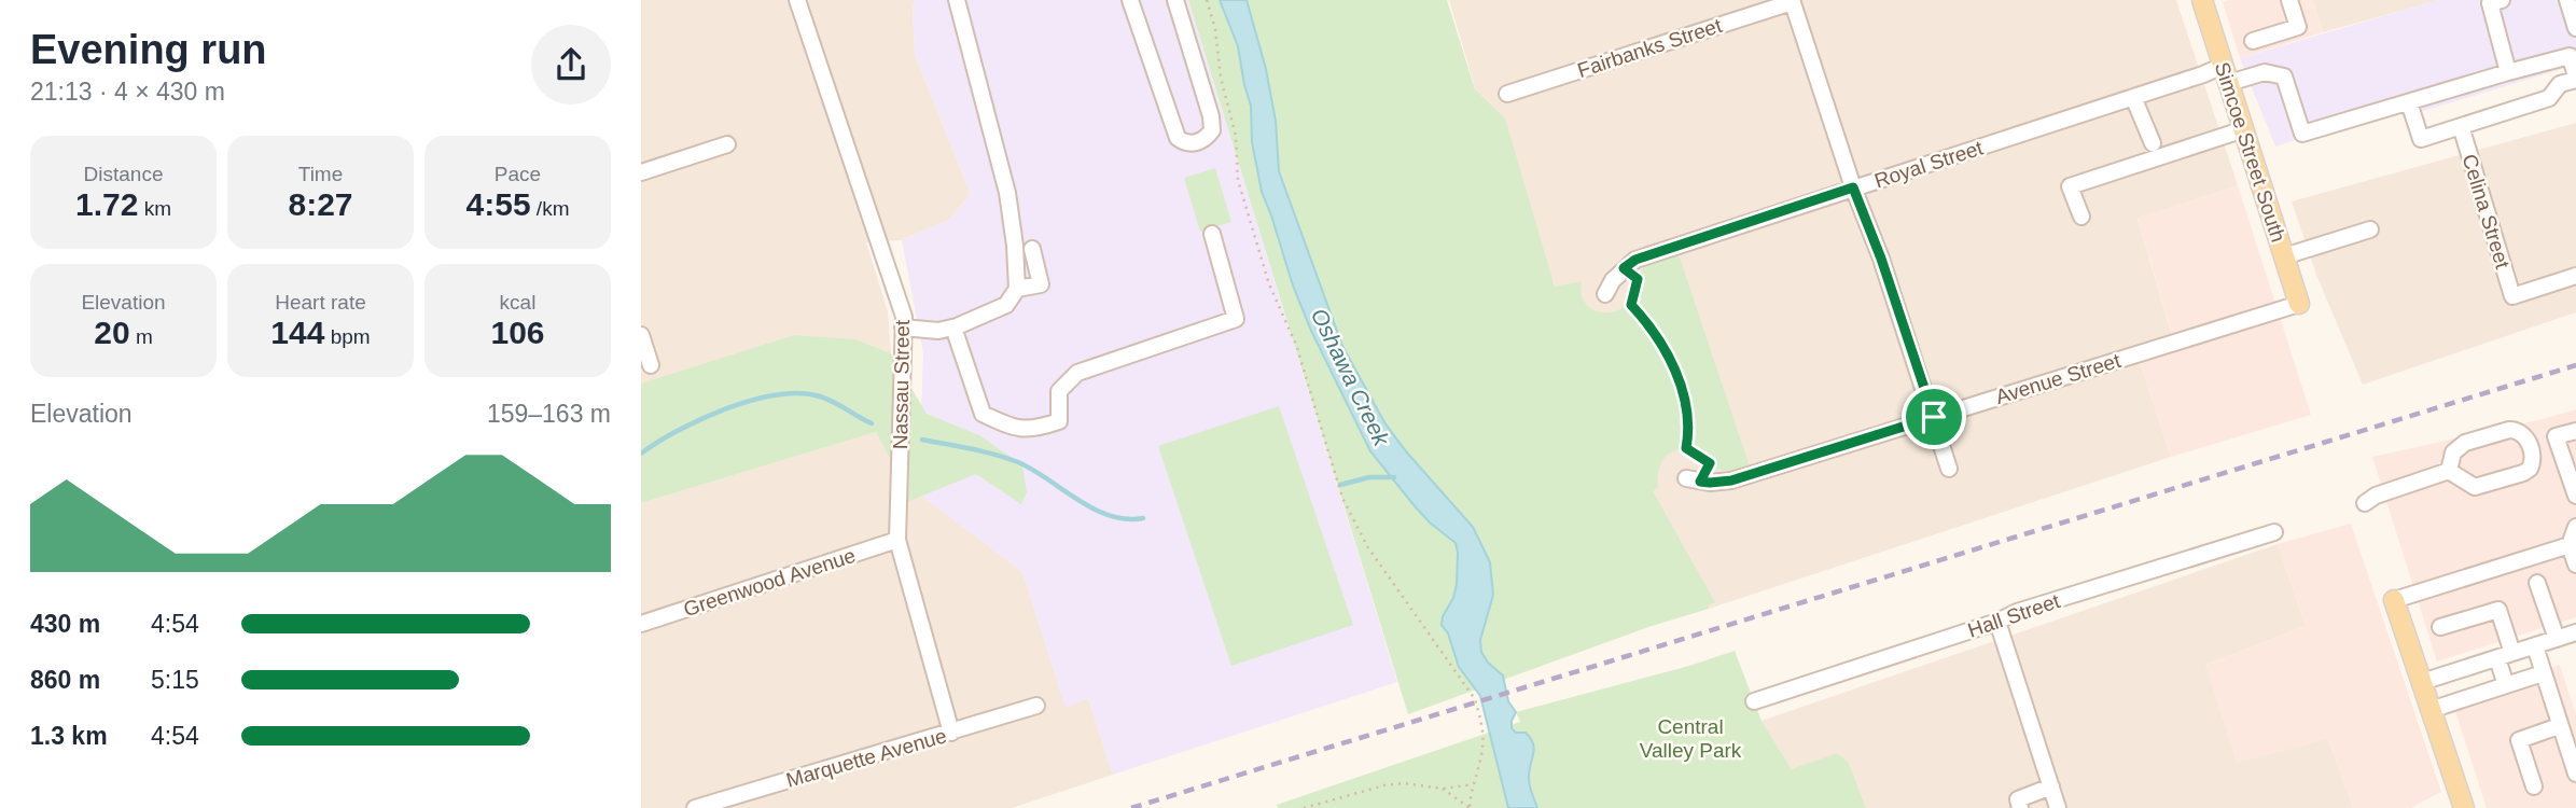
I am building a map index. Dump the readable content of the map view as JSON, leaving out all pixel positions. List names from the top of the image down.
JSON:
{
  "streets": {
    "main road": ["Simcoe Street South"],
    "street": [
      "Fairbanks Street",
      "Royal Street",
      "Celina Street",
      "Avenue Street",
      "Nassau Street",
      "Greenwood Avenue",
      "Hall Street",
      "Marquette Avenue"
    ]
  },
  "crossings": [
    ["Simcoe Street South", "Royal Street"],
    ["Simcoe Street South", "Avenue Street"],
    ["Nassau Street", "Greenwood Avenue"],
    ["Nassau Street", "Marquette Avenue"]
  ],
  "water": ["Oshawa Creek"],
  "parks": ["Central Valley Park"],
  "page": {
    "heading": ["Evening run", "21:13 · 4 × 430 m"],
    "stats": [
      ["Distance", "1.72 km"],
      ["Time", "8:27"],
      ["Pace", "4:55 /km"],
      ["Elevation", "20 m"],
      ["Heart rate", "144 bpm"],
      ["kcal", "106"]
    ],
    "chart": ["Elevation", "159–163 m"],
    "list": [
      {
        "name": "430 m",
        "note": "4:54"
      },
      {
        "name": "860 m",
        "note": "5:15"
      },
      {
        "name": "1.3 km",
        "note": "4:54"
      }
    ]
  }
}
